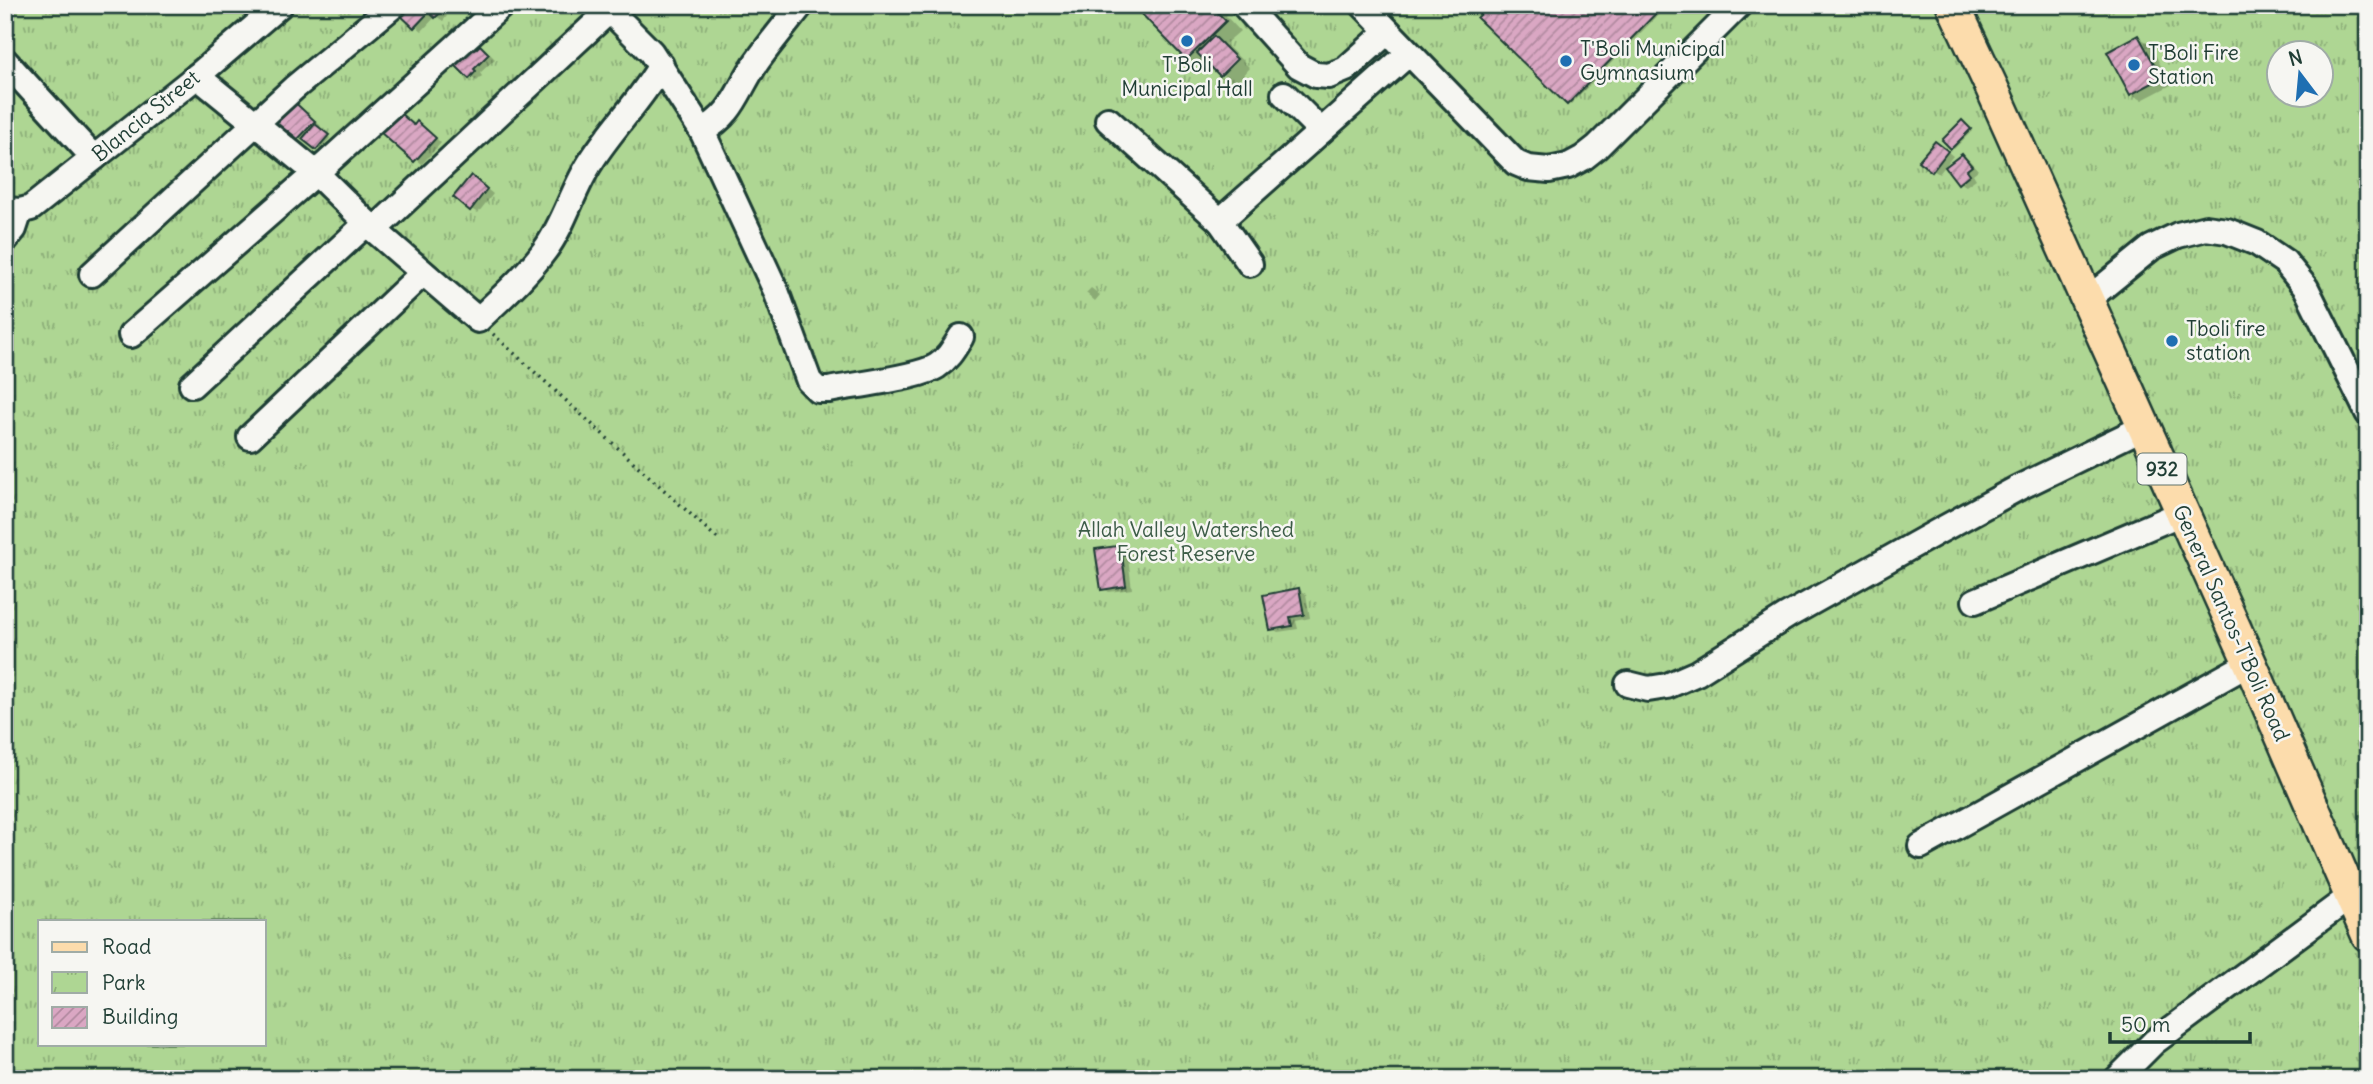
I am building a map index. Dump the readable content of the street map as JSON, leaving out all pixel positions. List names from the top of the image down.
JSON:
{
  "streets": {
    "main road": ["932", "General Santos-T'Boli Road"],
    "street": ["Blancia Street"]
  },
  "parks": ["Allah Valley Watershed Forest Reserve"],
  "places": [
    "T'Boli Municipal Hall",
    "T'Boli Municipal Gymnasium",
    "T'Boli Fire Station",
    "Tboli fire station"
  ],
  "legend": ["Road", "Park", "Building"],
  "scale_bar": "50 m",
  "north": "top"
}
